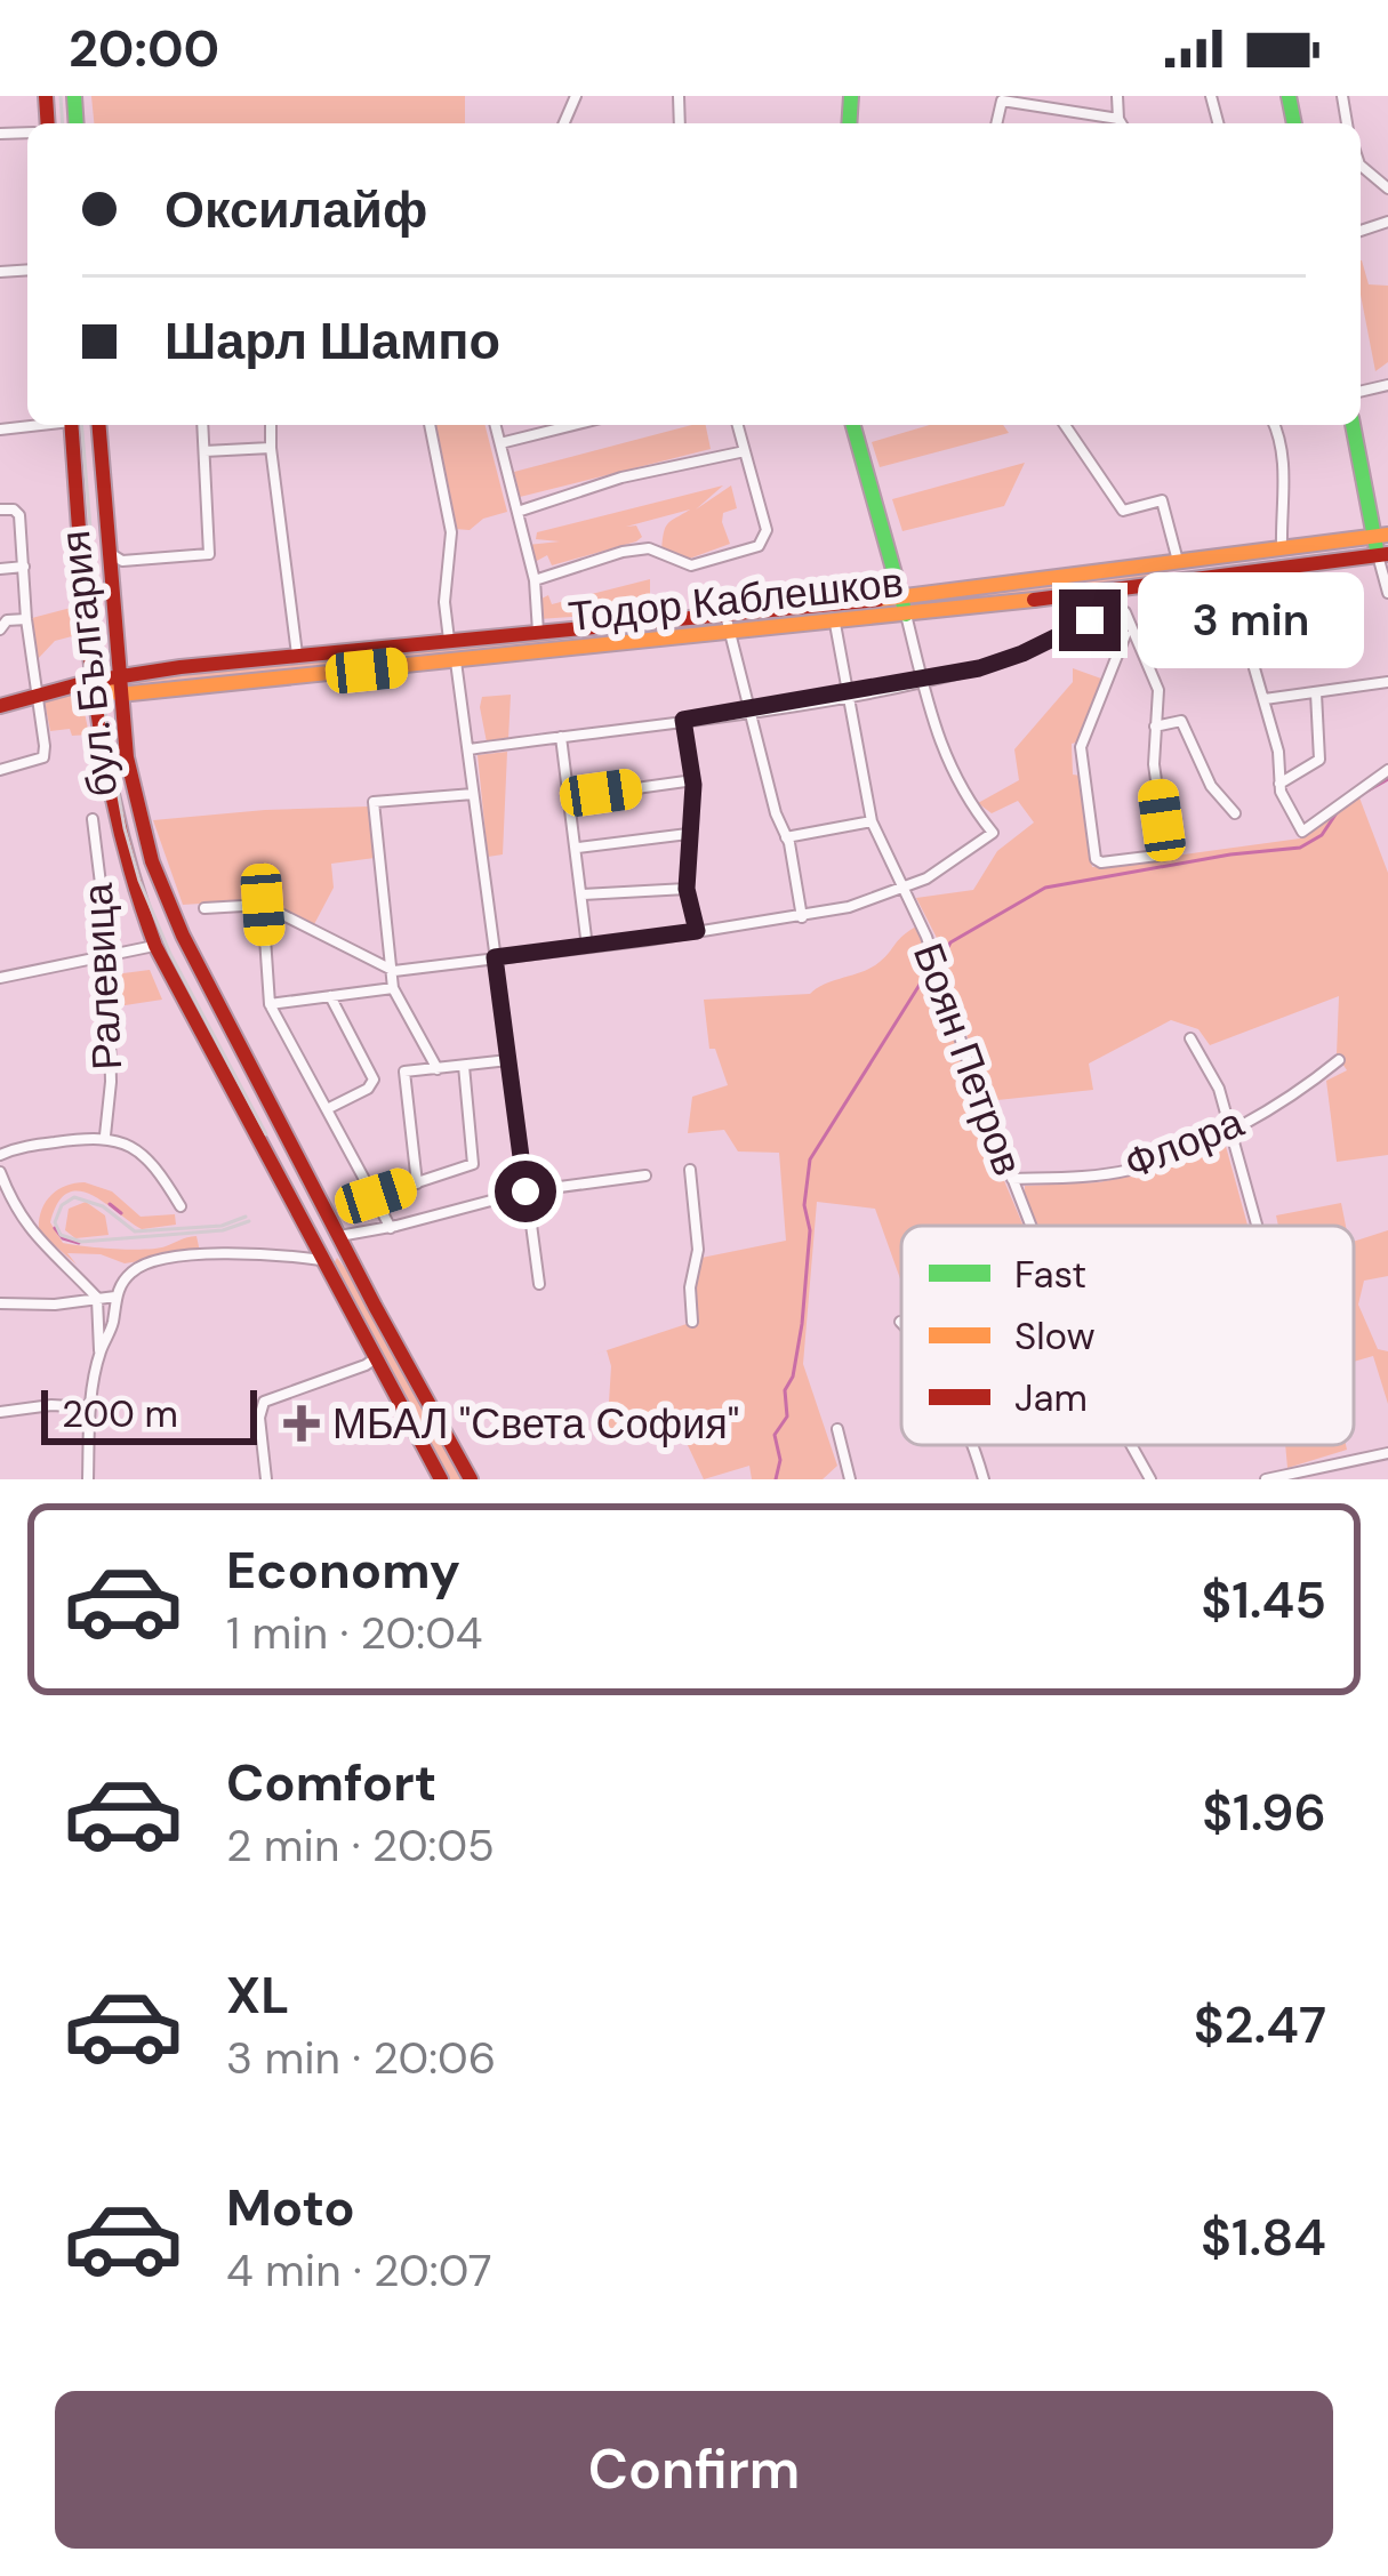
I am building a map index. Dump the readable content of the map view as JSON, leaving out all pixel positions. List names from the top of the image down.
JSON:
{
  "streets": {
    "main road": ["Тодор Каблешков", "бул. България"],
    "street": ["Ралевица", "Боян Петров", "Флора"]
  },
  "crossings": [
    ["Тодор Каблешков", "бул. България"],
    ["Тодор Каблешков", "Боян Петров"],
    ["Боян Петров", "Флора"]
  ],
  "places": {
    "health": ["МБАЛ \"Света София\""]
  },
  "legend": ["Fast", "Slow", "Jam"],
  "scale_bar": "200 m",
  "page": {
    "status": "20:00",
    "banner": ["Оксилайф", "Шарл Шампо"],
    "bubble": "3 min",
    "scale": "200 m",
    "list": [
      {
        "name": "Economy",
        "note": "1 min · 20:04",
        "value": "$1.45"
      },
      {
        "name": "Comfort",
        "note": "2 min · 20:05",
        "value": "$1.96"
      },
      {
        "name": "XL",
        "note": "3 min · 20:06",
        "value": "$2.47"
      },
      {
        "name": "Moto",
        "note": "4 min · 20:07",
        "value": "$1.84"
      }
    ],
    "buttons": "Confirm"
  }
}
